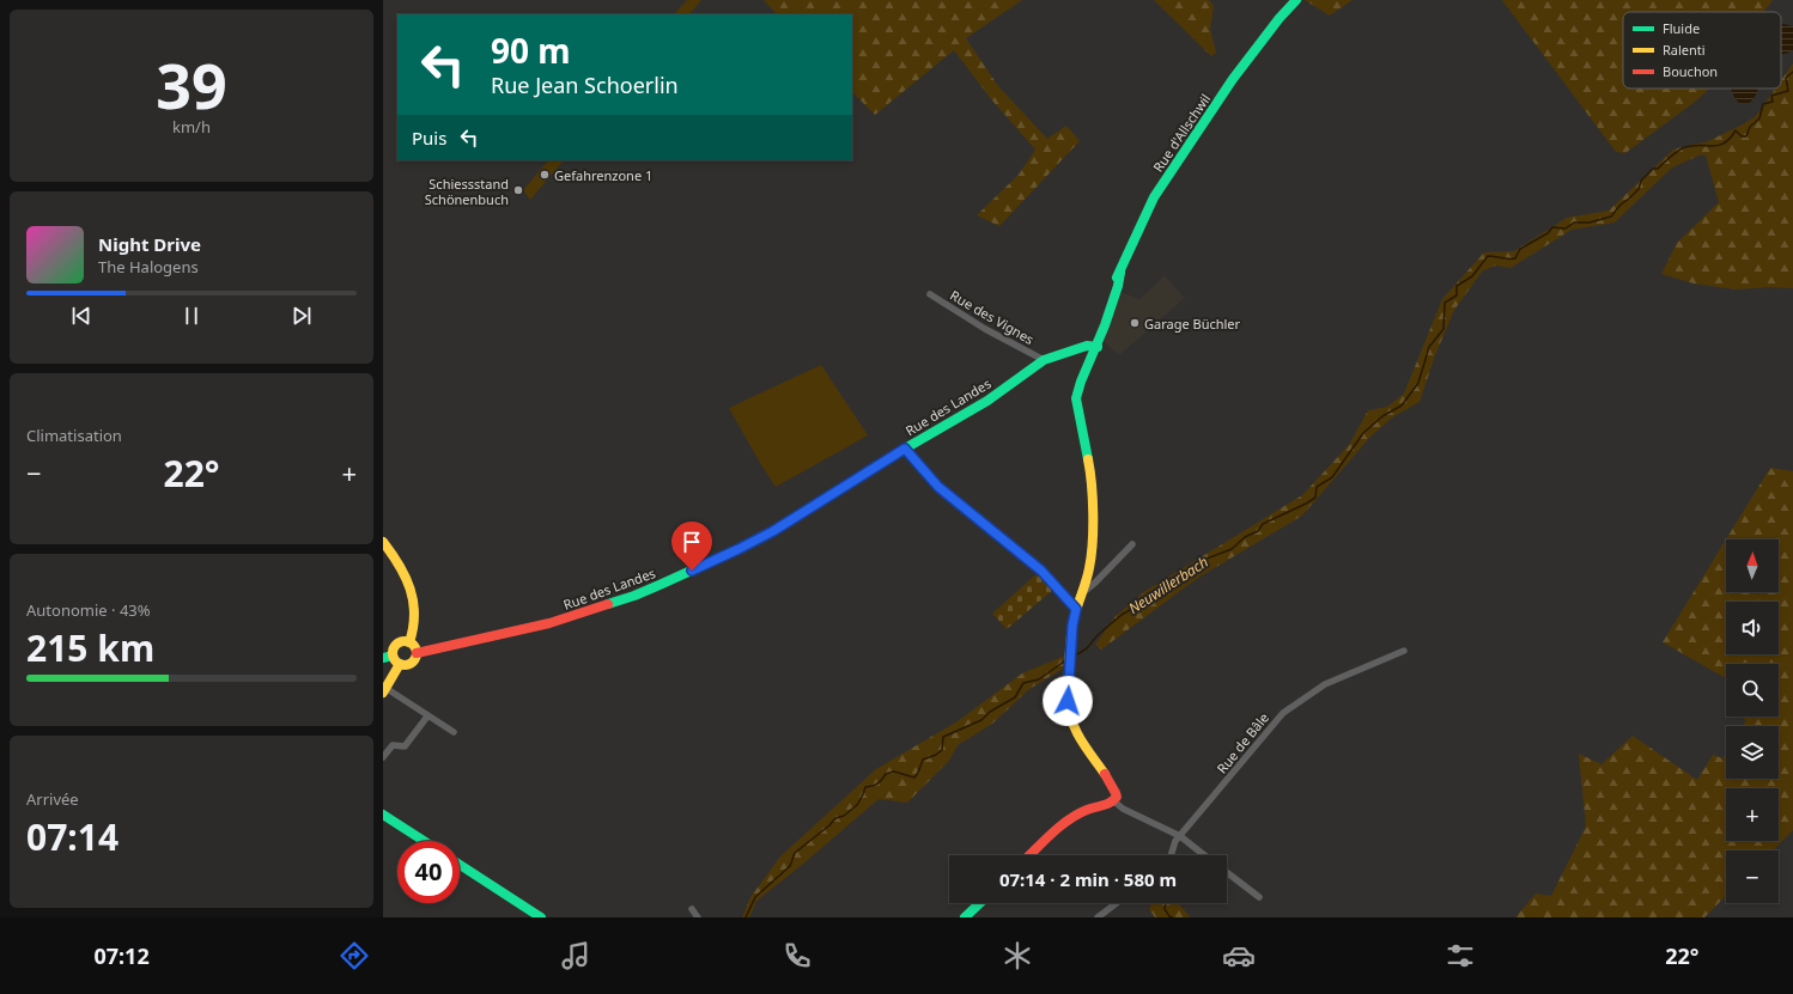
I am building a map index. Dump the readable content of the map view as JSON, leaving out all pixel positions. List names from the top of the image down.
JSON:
{
  "streets": {
    "street": [
      "Rue d'Allschwil",
      "Rue des Vignes",
      "Rue des Landes",
      "Rue de Bâle"
    ]
  },
  "crossings": [
    ["Rue d'Allschwil", "Rue des Landes"],
    ["Rue des Vignes", "Rue des Landes"]
  ],
  "water": ["Neuwillerbach"],
  "places": ["Gefahrenzone 1", "Schiessstand Schönenbuch", "Garage Büchler"],
  "legend": ["Fluide", "Ralenti", "Bouchon"],
  "north": "top",
  "page": {
    "tile": [
      ["39", "km/h"],
      "Climatisation",
      ["Autonomie · 43%", "215 km"],
      ["Arrivée", "07:14"]
    ],
    "turn": ["90 m", "Rue Jean Schoerlin"],
    "then": "Puis",
    "song": ["Night Drive", "The Halogens"],
    "heat": ["−", "22°", "+"],
    "map_buttons": ["+", "−"],
    "limit": "40",
    "trip": "07:14 · 2 min · 580 m",
    "tabs": ["07:12", "22°"]
  }
}
